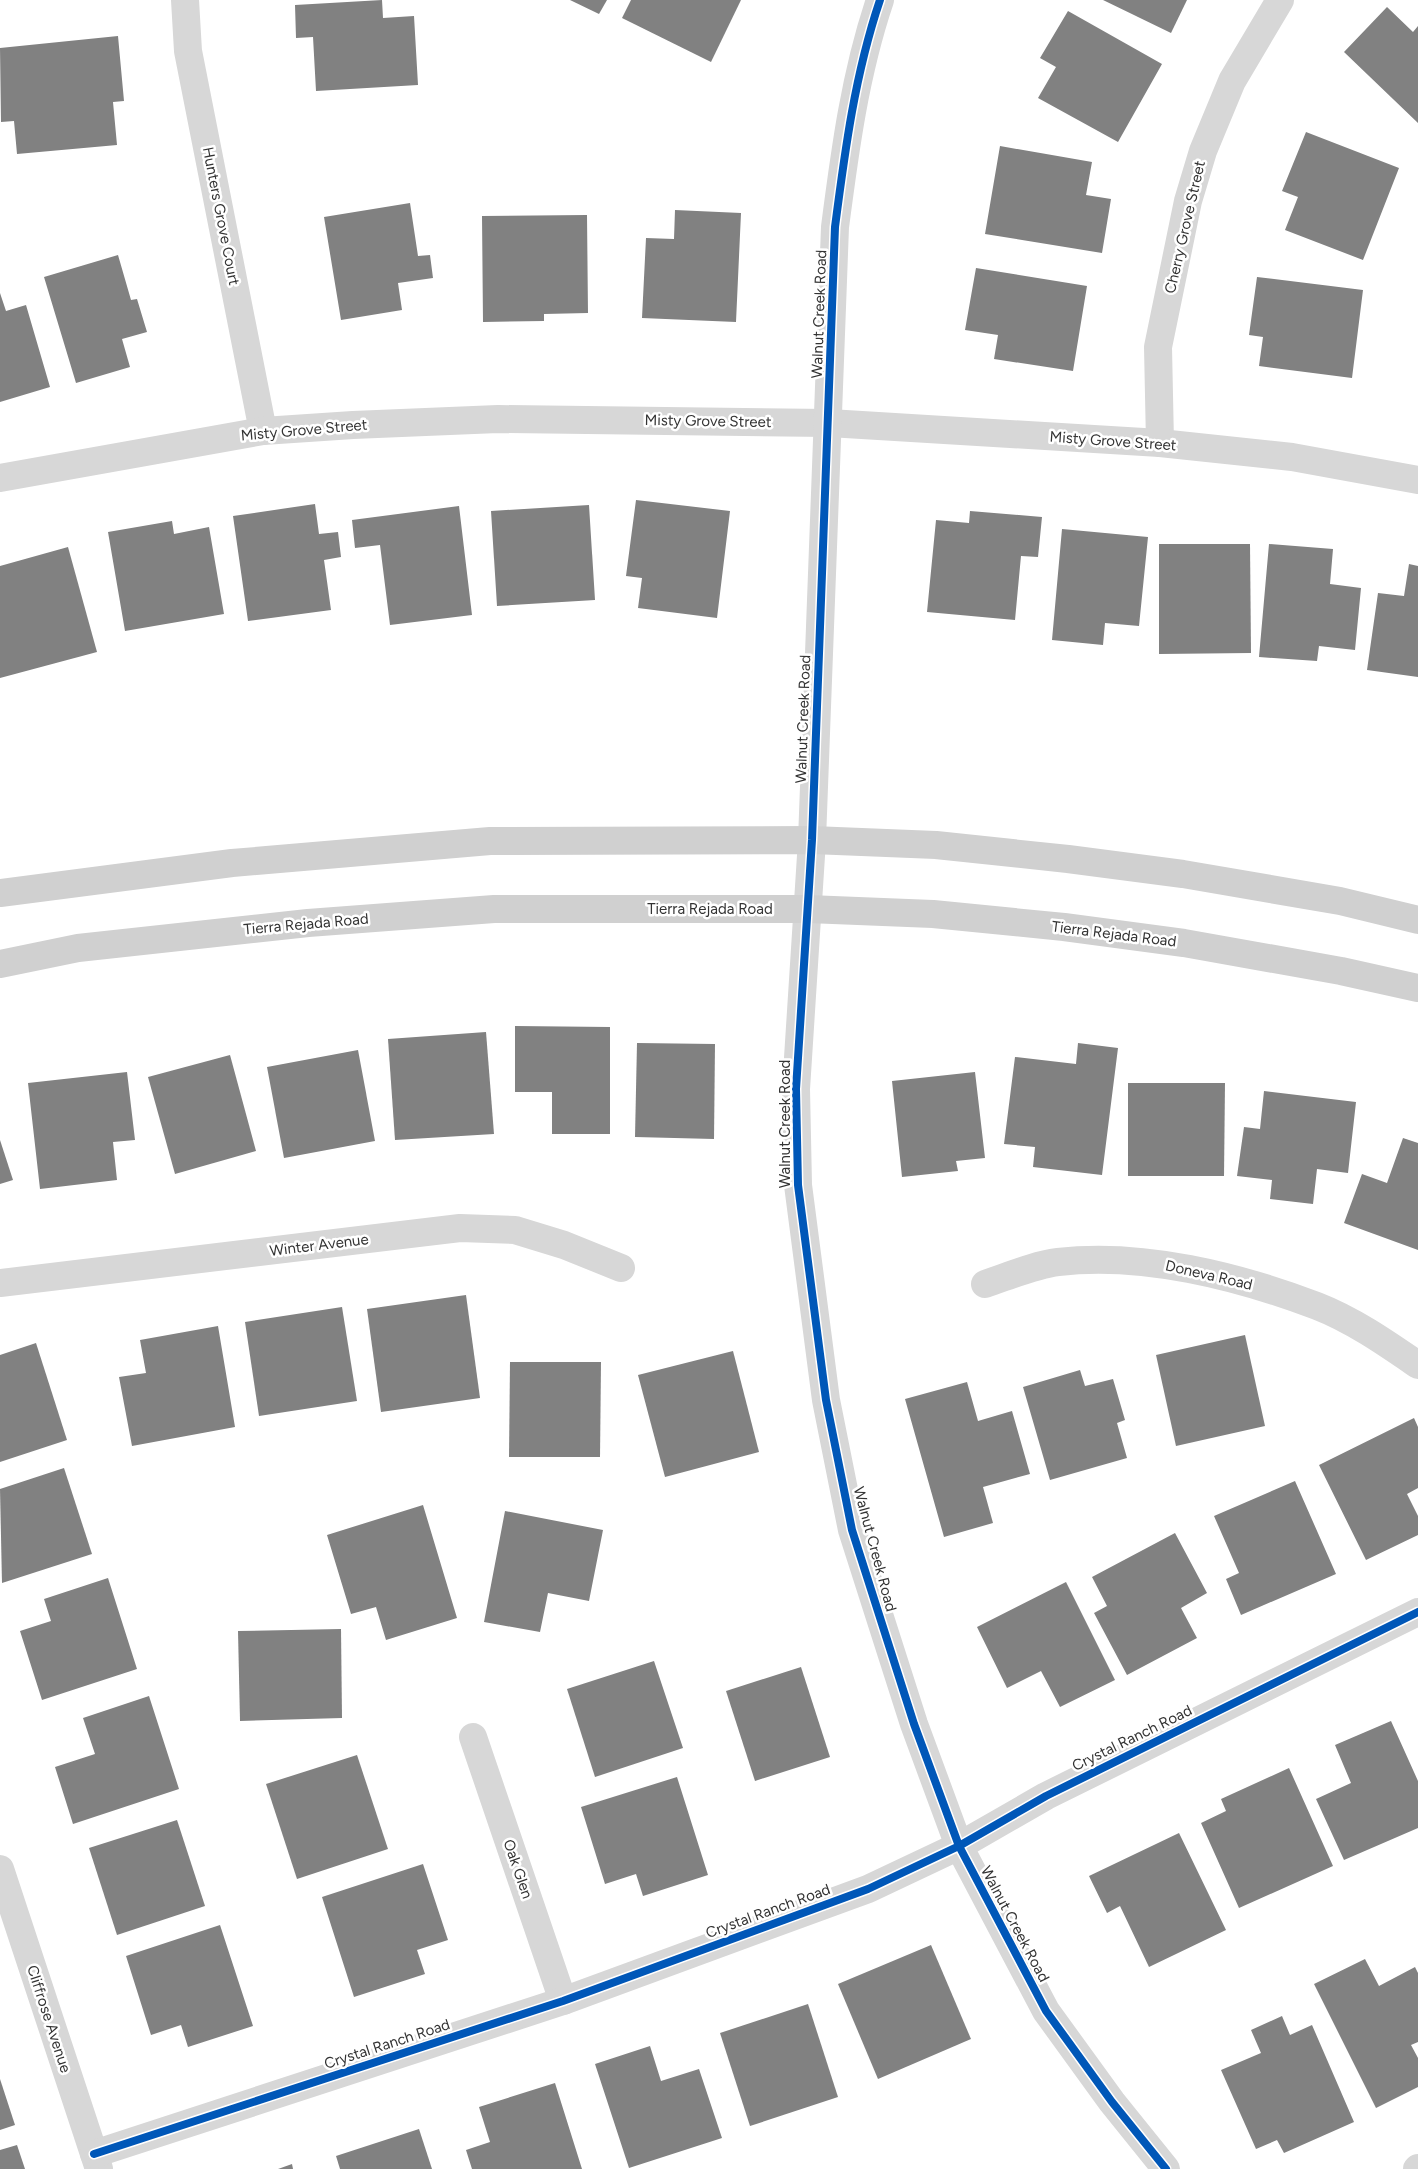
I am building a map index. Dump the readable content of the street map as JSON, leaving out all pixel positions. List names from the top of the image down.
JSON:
{
  "streets": {
    "main road": ["Tierra Rejada Road"],
    "street": [
      "Hunters Grove Court",
      "Cherry Grove Street",
      "Walnut Creek Road",
      "Misty Grove Street",
      "Winter Avenue",
      "Doneva Road",
      "Crystal Ranch Road",
      "Oak Glen",
      "Cliffrose Avenue"
    ]
  },
  "crossings": [
    ["Hunters Grove Court", "Misty Grove Street"],
    ["Cherry Grove Street", "Misty Grove Street"],
    ["Walnut Creek Road", "Misty Grove Street"],
    ["Walnut Creek Road", "Tierra Rejada Road"],
    ["Walnut Creek Road", "Crystal Ranch Road"],
    ["Crystal Ranch Road", "Oak Glen"],
    ["Crystal Ranch Road", "Cliffrose Avenue"]
  ]
}
